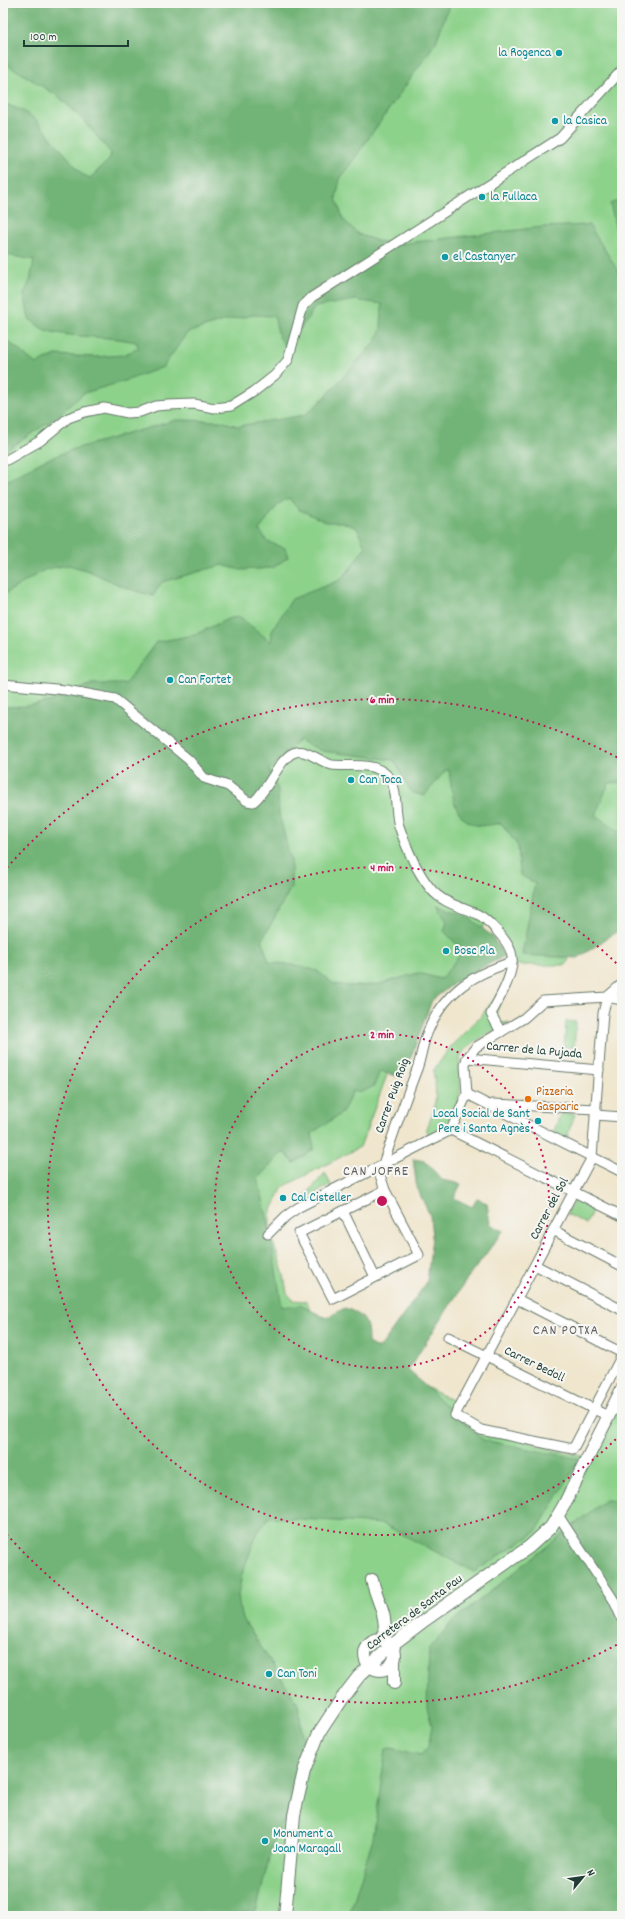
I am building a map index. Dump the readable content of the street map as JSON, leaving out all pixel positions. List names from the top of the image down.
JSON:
{
  "streets": {
    "main road": ["Carretera de Santa Pau"],
    "street": [
      "Carrer de la Pujada",
      "Carrer Puig Roig",
      "Carrer del Sol",
      "Carrer Bedoll"
    ]
  },
  "crossings": [
    ["Carrer de la Pujada", "Carrer del Sol"],
    ["Carrer del Sol", "Carrer Bedoll"],
    ["Carrer Bedoll", "Carretera de Santa Pau"]
  ],
  "districts": ["CAN JOFRE", "CAN POTXA"],
  "places": [
    "la Rogenca",
    "la Casica",
    "la Fullaca",
    "el Castanyer",
    "Can Fortet",
    "Can Toca",
    "Bosc Pla",
    "Pizzeria Gasparic",
    "Local Social de Sant Pere i Santa Agnès",
    "Cal Cisteller",
    "Can Toni",
    "Monument a Joan Maragall"
  ],
  "scale_bar": "100 m",
  "north": "top right",
  "rings": ["6 min", "4 min", "2 min"]
}
